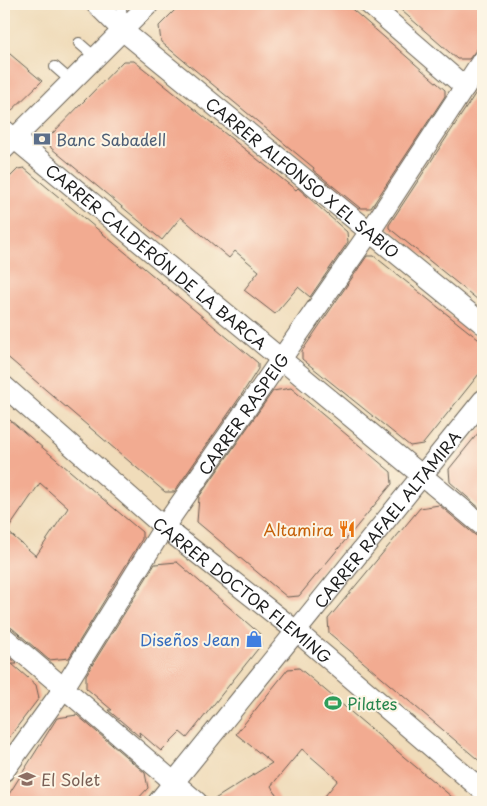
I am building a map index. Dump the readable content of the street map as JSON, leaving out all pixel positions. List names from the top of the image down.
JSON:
{
  "streets": {
    "street": [
      "CARRER ALFONSO X EL SABIO",
      "CARRER CALDERÓN DE LA BARCA",
      "CARRER RASPEIG",
      "CARRER RAFAEL ALTAMIRA",
      "CARRER DOCTOR FLEMING"
    ]
  },
  "crossings": [
    ["CARRER ALFONSO X EL SABIO", "CARRER RASPEIG"],
    ["CARRER CALDERÓN DE LA BARCA", "CARRER RASPEIG"],
    ["CARRER CALDERÓN DE LA BARCA", "CARRER RAFAEL ALTAMIRA"],
    ["CARRER RASPEIG", "CARRER DOCTOR FLEMING"],
    ["CARRER RAFAEL ALTAMIRA", "CARRER DOCTOR FLEMING"]
  ],
  "places": {
    "bank": ["Banc Sabadell"],
    "restaurant": ["Altamira"],
    "shop": ["Diseños Jean"],
    "sports": ["Pilates"],
    "school or university": ["El Solet"]
  }
}
